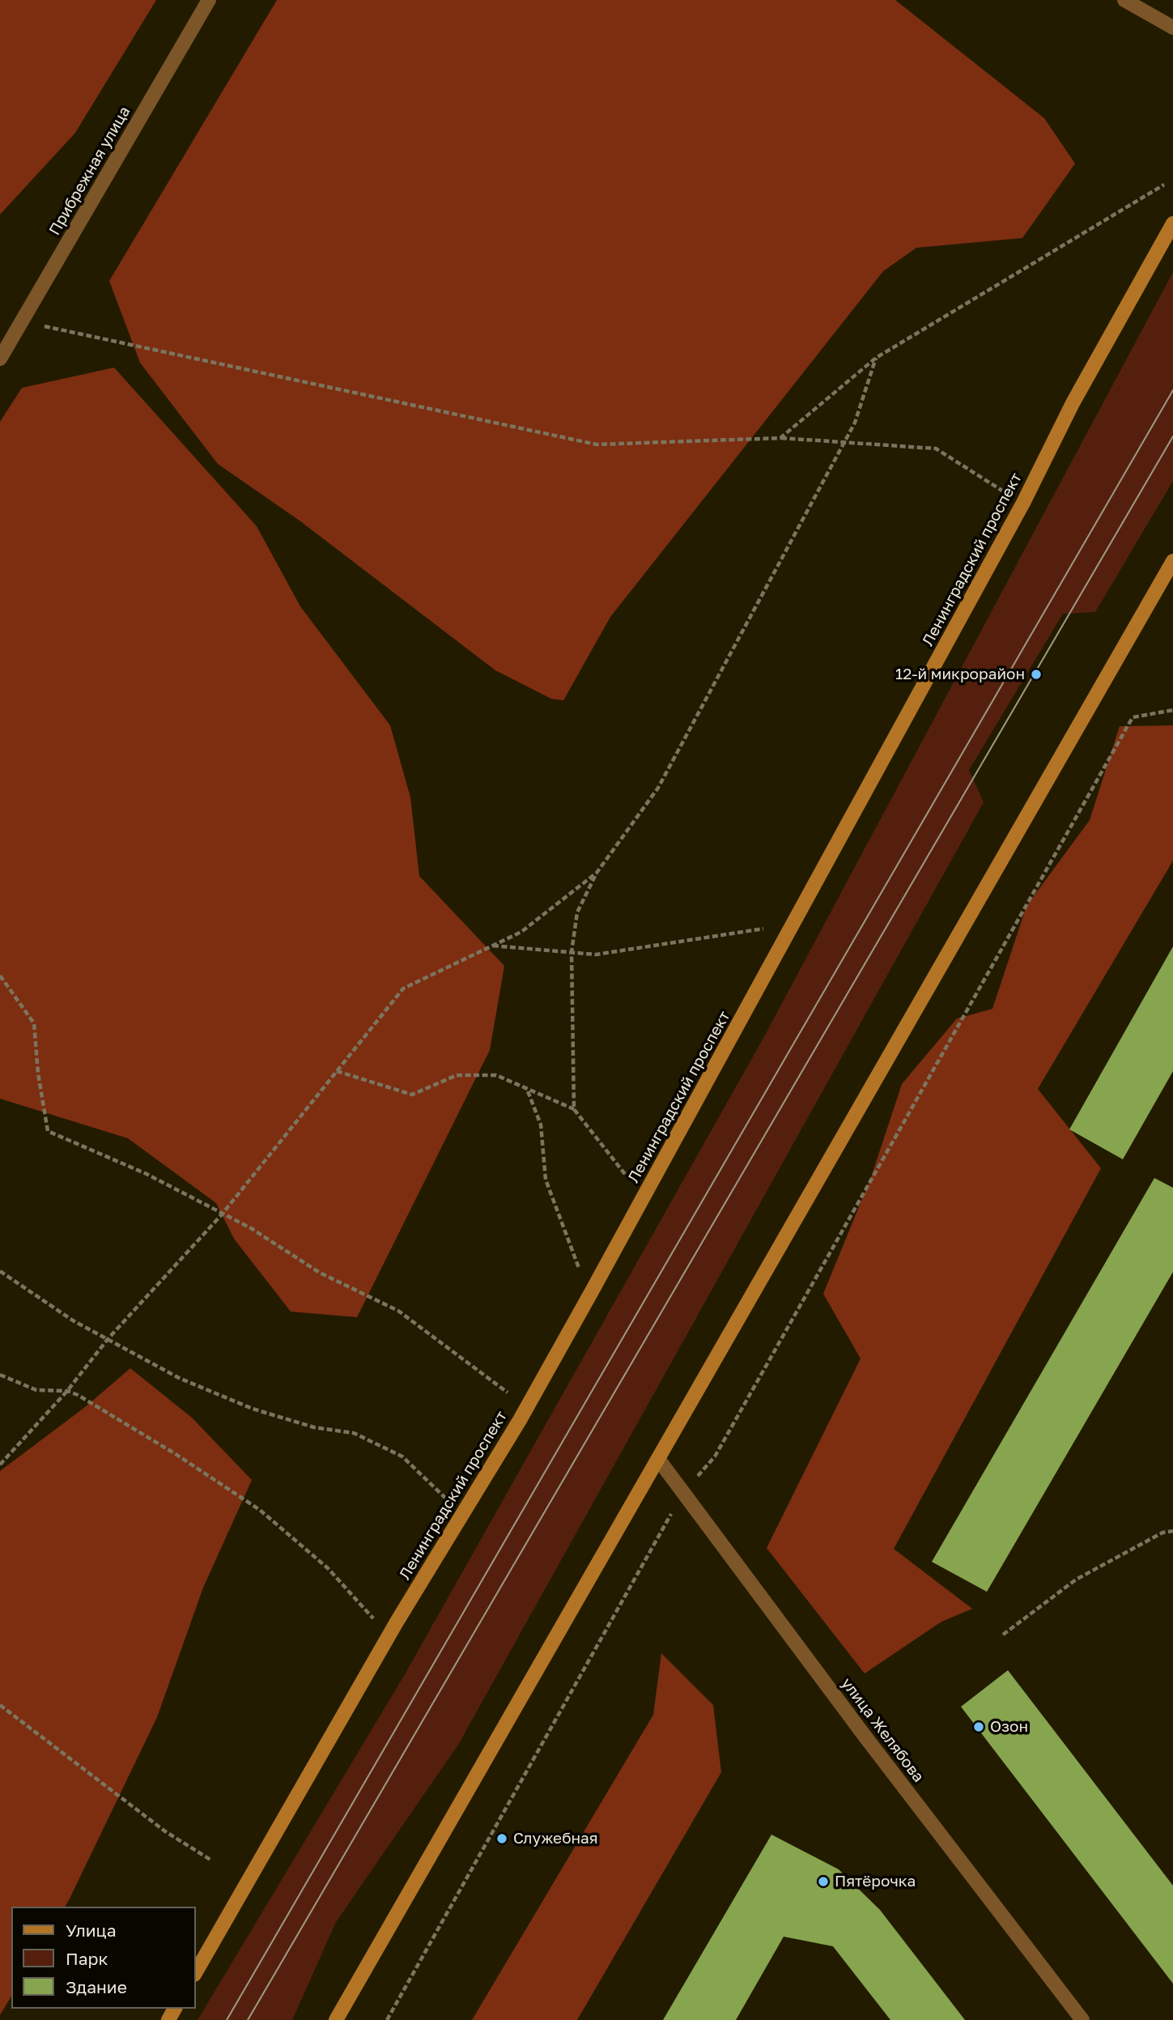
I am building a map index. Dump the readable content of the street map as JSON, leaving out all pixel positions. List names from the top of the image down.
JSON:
{
  "streets": {
    "main road": ["Ленинградский проспект"],
    "street": ["Прибрежная улица", "улица Желябова"]
  },
  "places": [
    "12-й микрорайон",
    "Озон",
    "Служебная",
    "Пятёрочка"
  ],
  "legend": ["Улица", "Парк", "Здание"]
}
